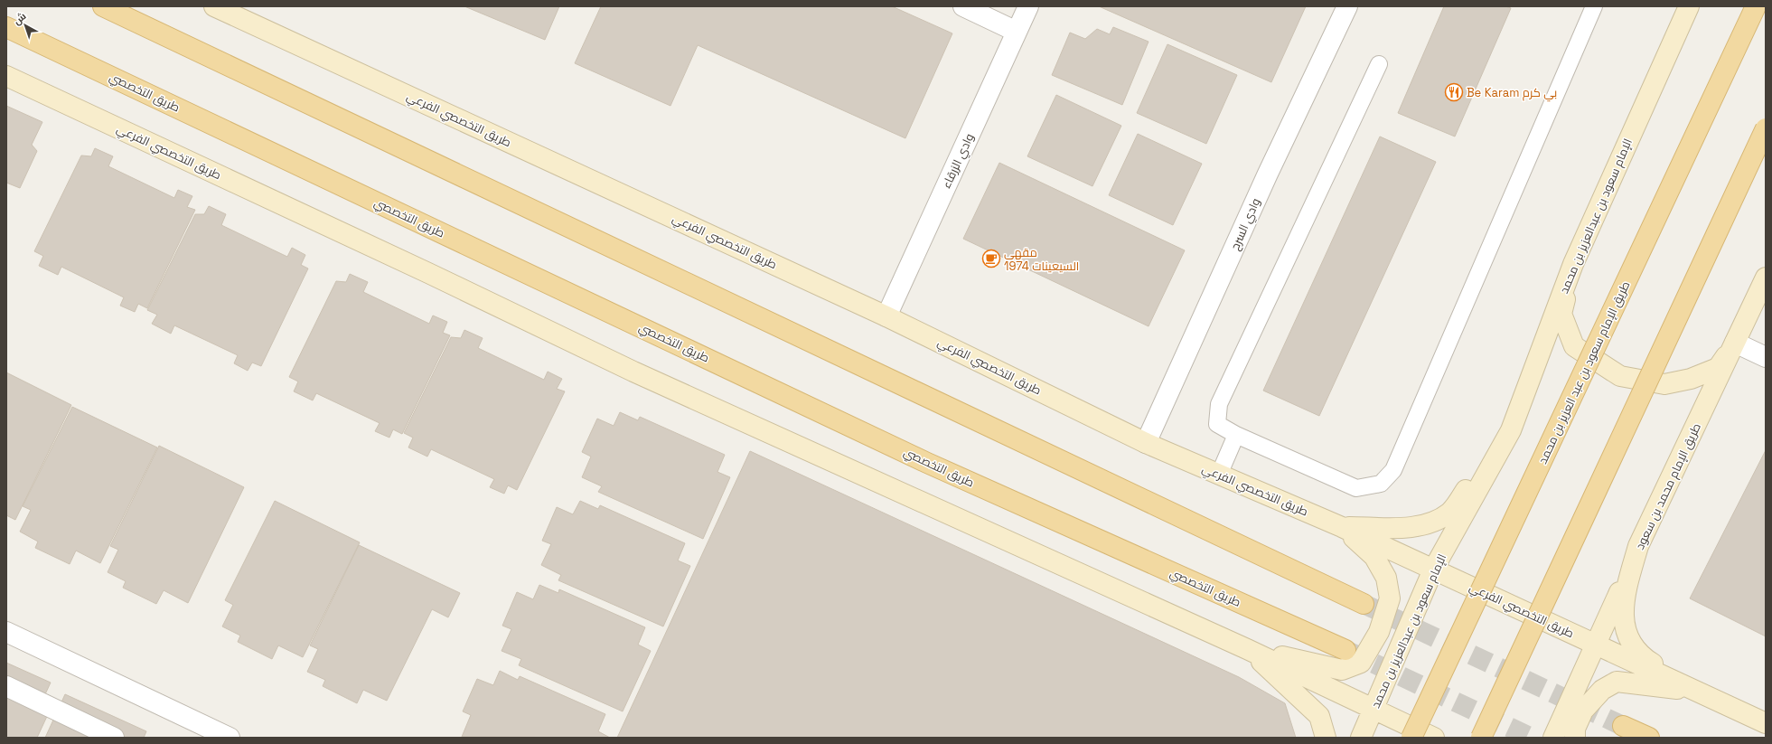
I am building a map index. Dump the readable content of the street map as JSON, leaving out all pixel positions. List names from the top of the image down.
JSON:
{
  "streets": {
    "main road": ["طريق التخصصي", "طريق الإمام سعود بن عبد العزيز بن محمد"],
    "street": [
      "طريق التخصصي الفرعي",
      "وادي الزرقاء",
      "الإمام سعود بن عبدالعزيز بن محمد",
      "وادي السرح",
      "طريق الإمام محمد بن سعود"
    ]
  },
  "crossings": [
    ["طريق التخصصي الفرعي", "وادي الزرقاء"],
    ["طريق التخصصي الفرعي", "الإمام سعود بن عبدالعزيز بن محمد"],
    ["طريق التخصصي الفرعي", "وادي السرح"],
    ["طريق التخصصي الفرعي", "طريق الإمام محمد بن سعود"]
  ],
  "places": {
    "restaurant": ["Be Karam بي كرم"],
    "cafe": ["مقهى السيعينات 1974"]
  },
  "north": "top left"
}
